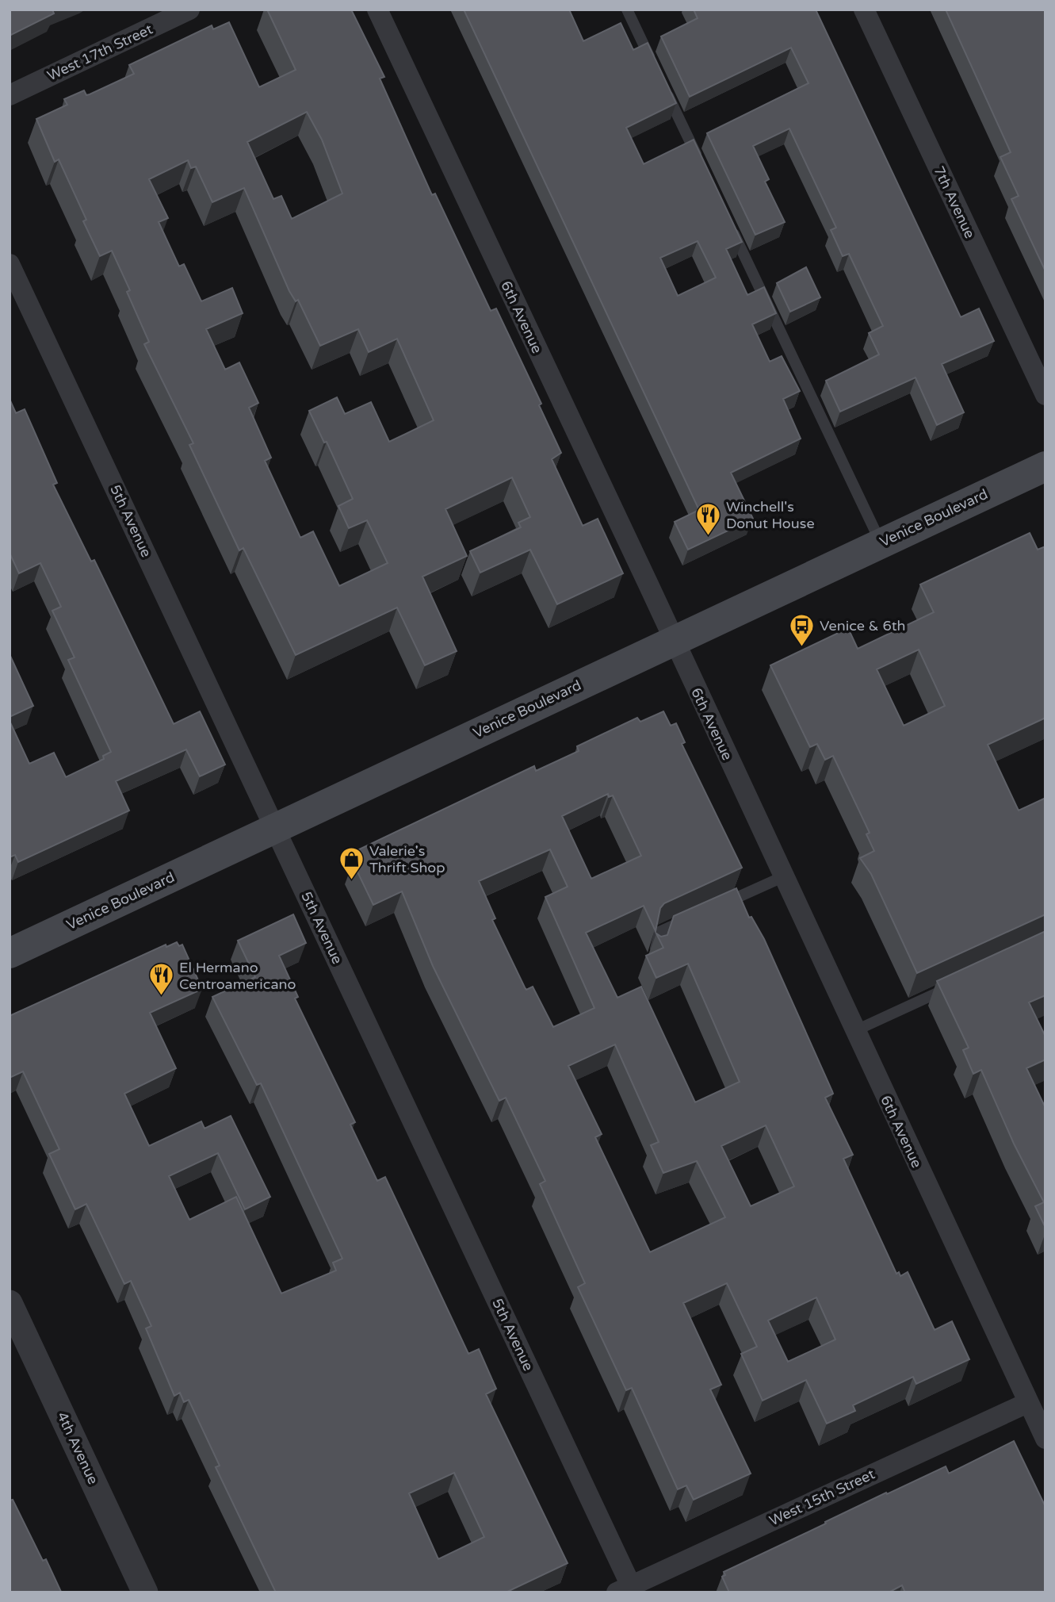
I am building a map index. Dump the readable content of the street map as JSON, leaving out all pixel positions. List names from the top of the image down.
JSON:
{
  "streets": {
    "main road": ["Venice Boulevard"],
    "street": [
      "West 17th Street",
      "7th Avenue",
      "6th Avenue",
      "5th Avenue",
      "4th Avenue",
      "West 15th Street"
    ]
  },
  "crossings": [
    ["6th Avenue", "Venice Boulevard"],
    ["6th Avenue", "West 15th Street"],
    ["Venice Boulevard", "5th Avenue"],
    ["5th Avenue", "West 15th Street"]
  ],
  "places": {
    "restaurant": ["Winchell's Donut House", "El Hermano Centroamericano"],
    "bus stop": ["Venice & 6th"],
    "shop": ["Valerie's Thrift Shop"]
  }
}
